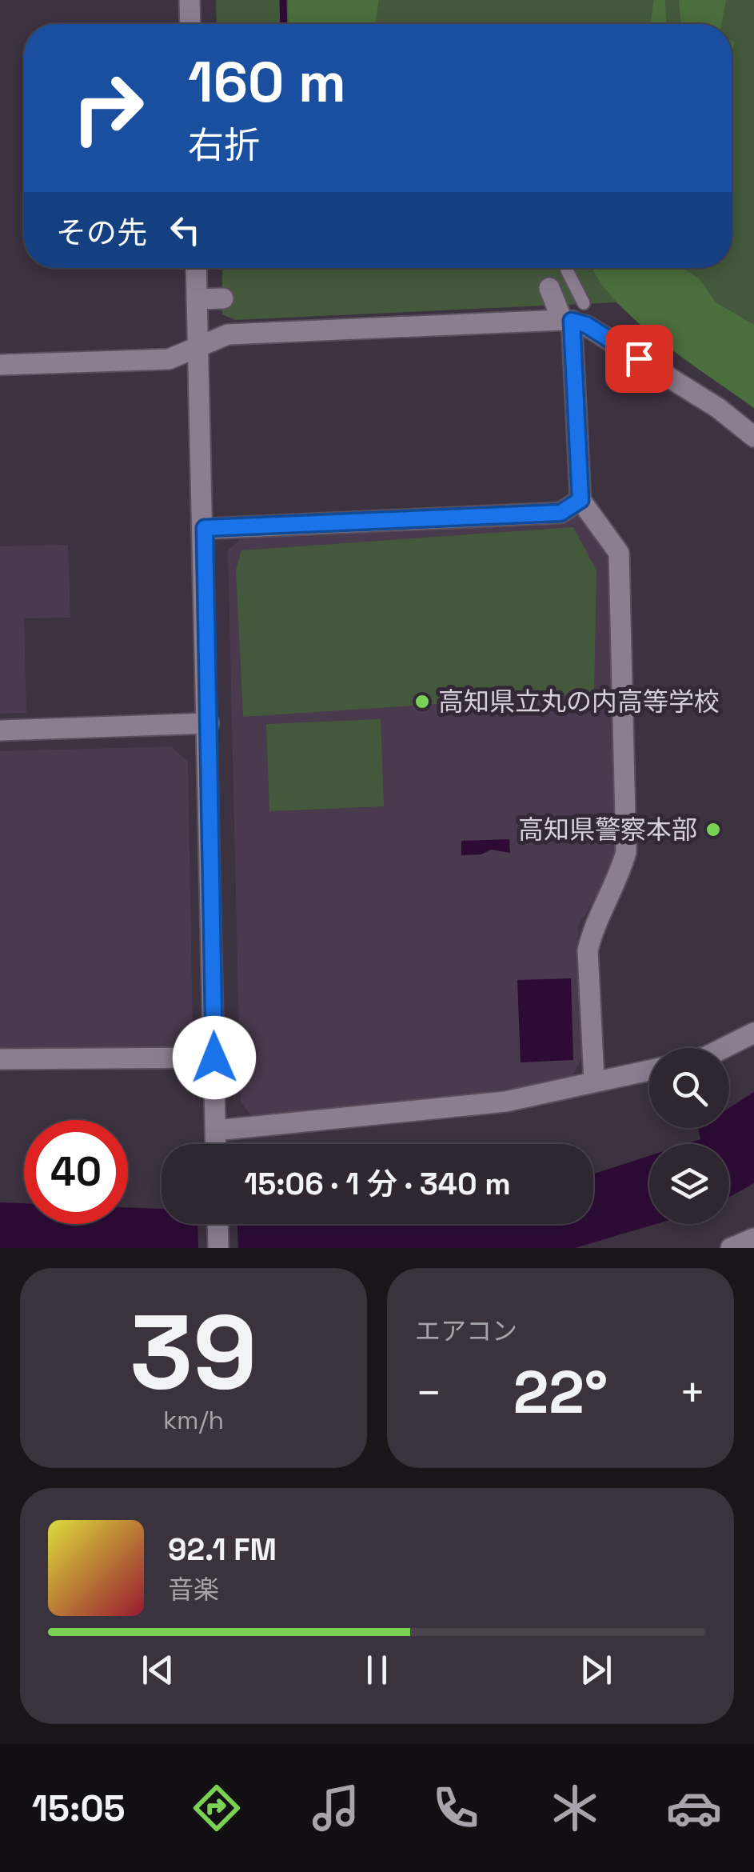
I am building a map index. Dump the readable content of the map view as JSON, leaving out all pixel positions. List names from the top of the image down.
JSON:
{
  "places": ["高知県立丸の内高等学校", "高知県警察本部"],
  "page": {
    "turn": ["160 m", "右折"],
    "then": "その先",
    "limit": "40",
    "trip": "15:06 · 1 分 · 340 m",
    "tile": [
      ["39", "km/h"],
      "エアコン"
    ],
    "heat": ["−", "22°", "+"],
    "song": ["92.1 FM", "音楽"],
    "tabs": "15:05"
  }
}
